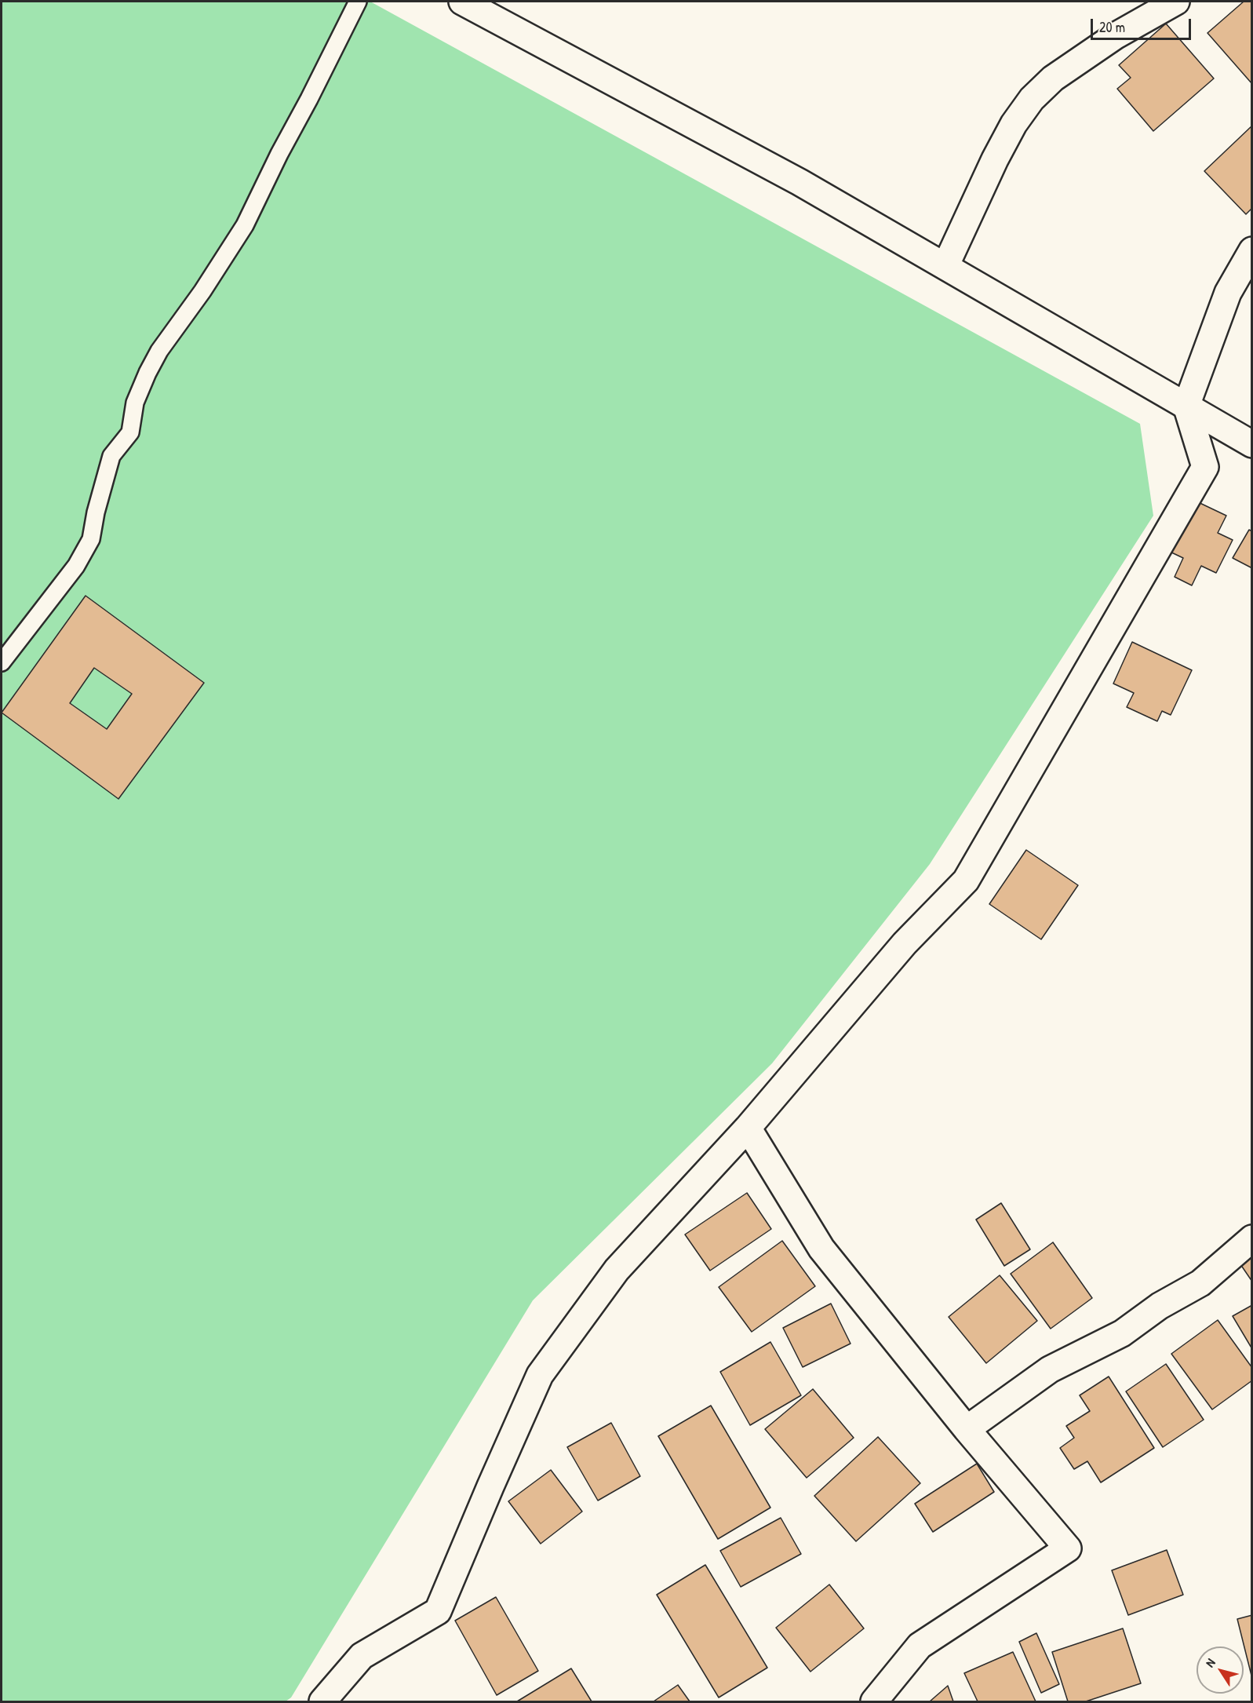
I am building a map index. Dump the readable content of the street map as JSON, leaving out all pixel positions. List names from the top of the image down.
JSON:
{
  "scale_bar": "20 m",
  "north": "top left"
}
